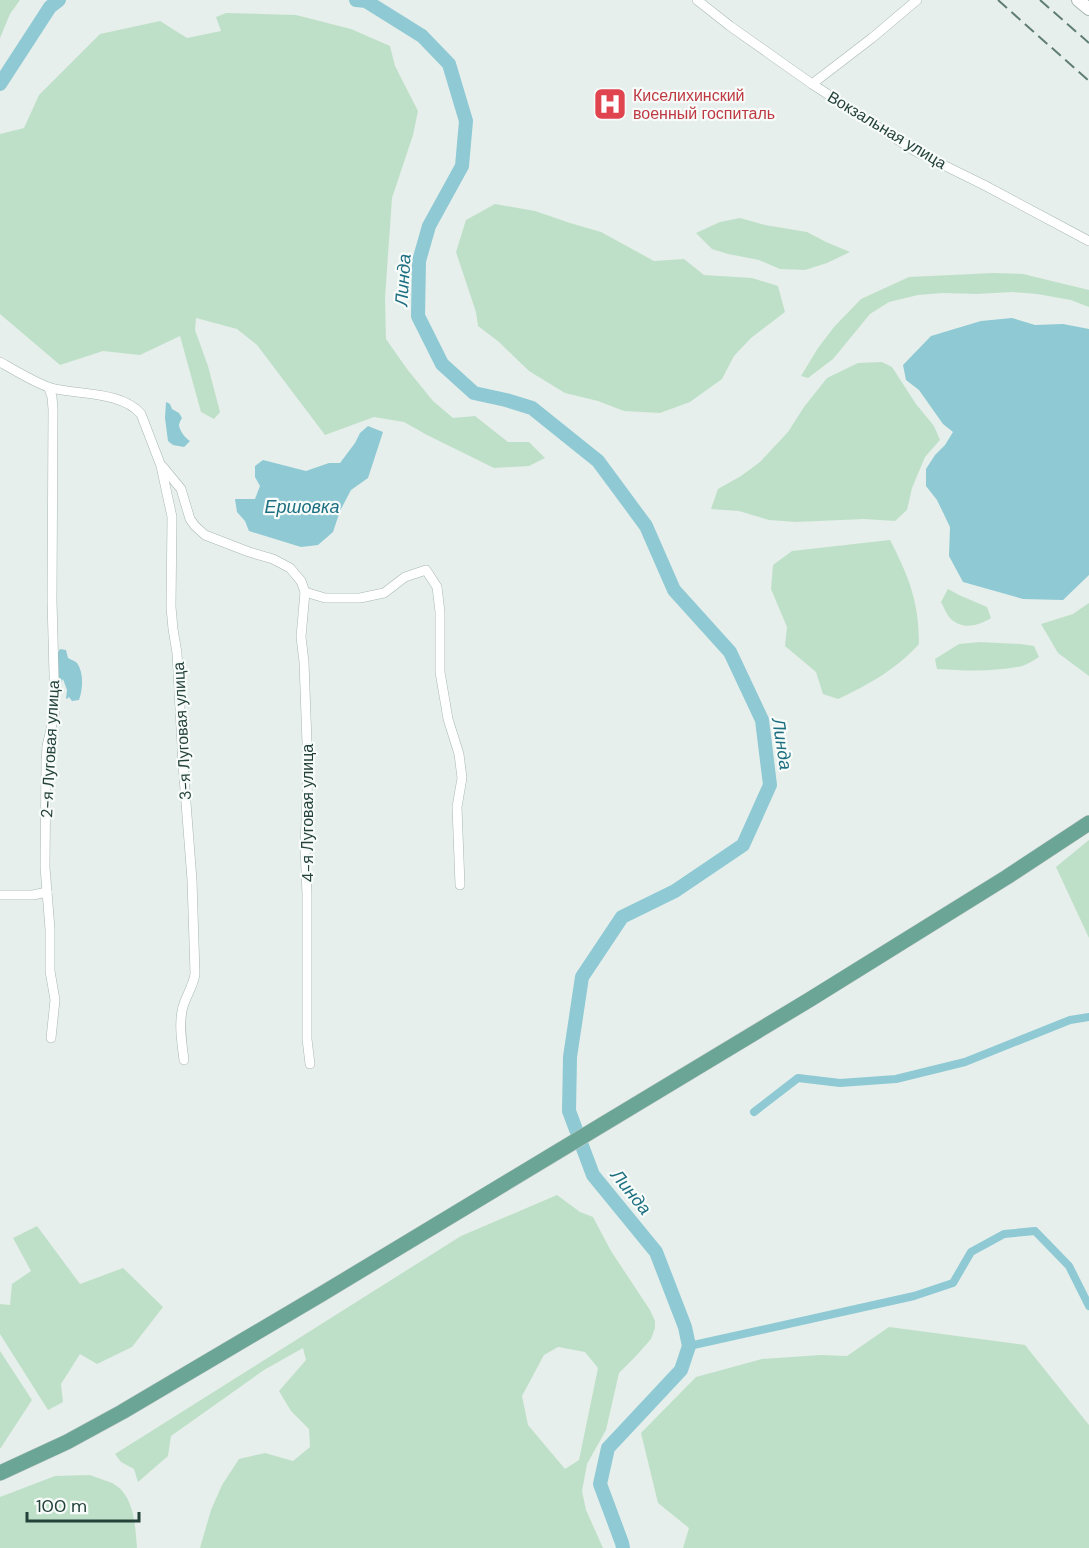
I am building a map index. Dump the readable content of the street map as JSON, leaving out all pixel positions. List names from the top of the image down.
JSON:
{
  "streets": {
    "street": [
      "Вокзальная улица",
      "3-я Луговая улица",
      "2-я Луговая улица",
      "4-я Луговая улица"
    ]
  },
  "crossings": [
    ["3-я Луговая улица", "2-я Луговая улица"]
  ],
  "water": ["Линда", "Ершовка"],
  "places": {
    "hospital": ["Киселихинский военный госпиталь"]
  },
  "scale_bar": "100 m"
}
